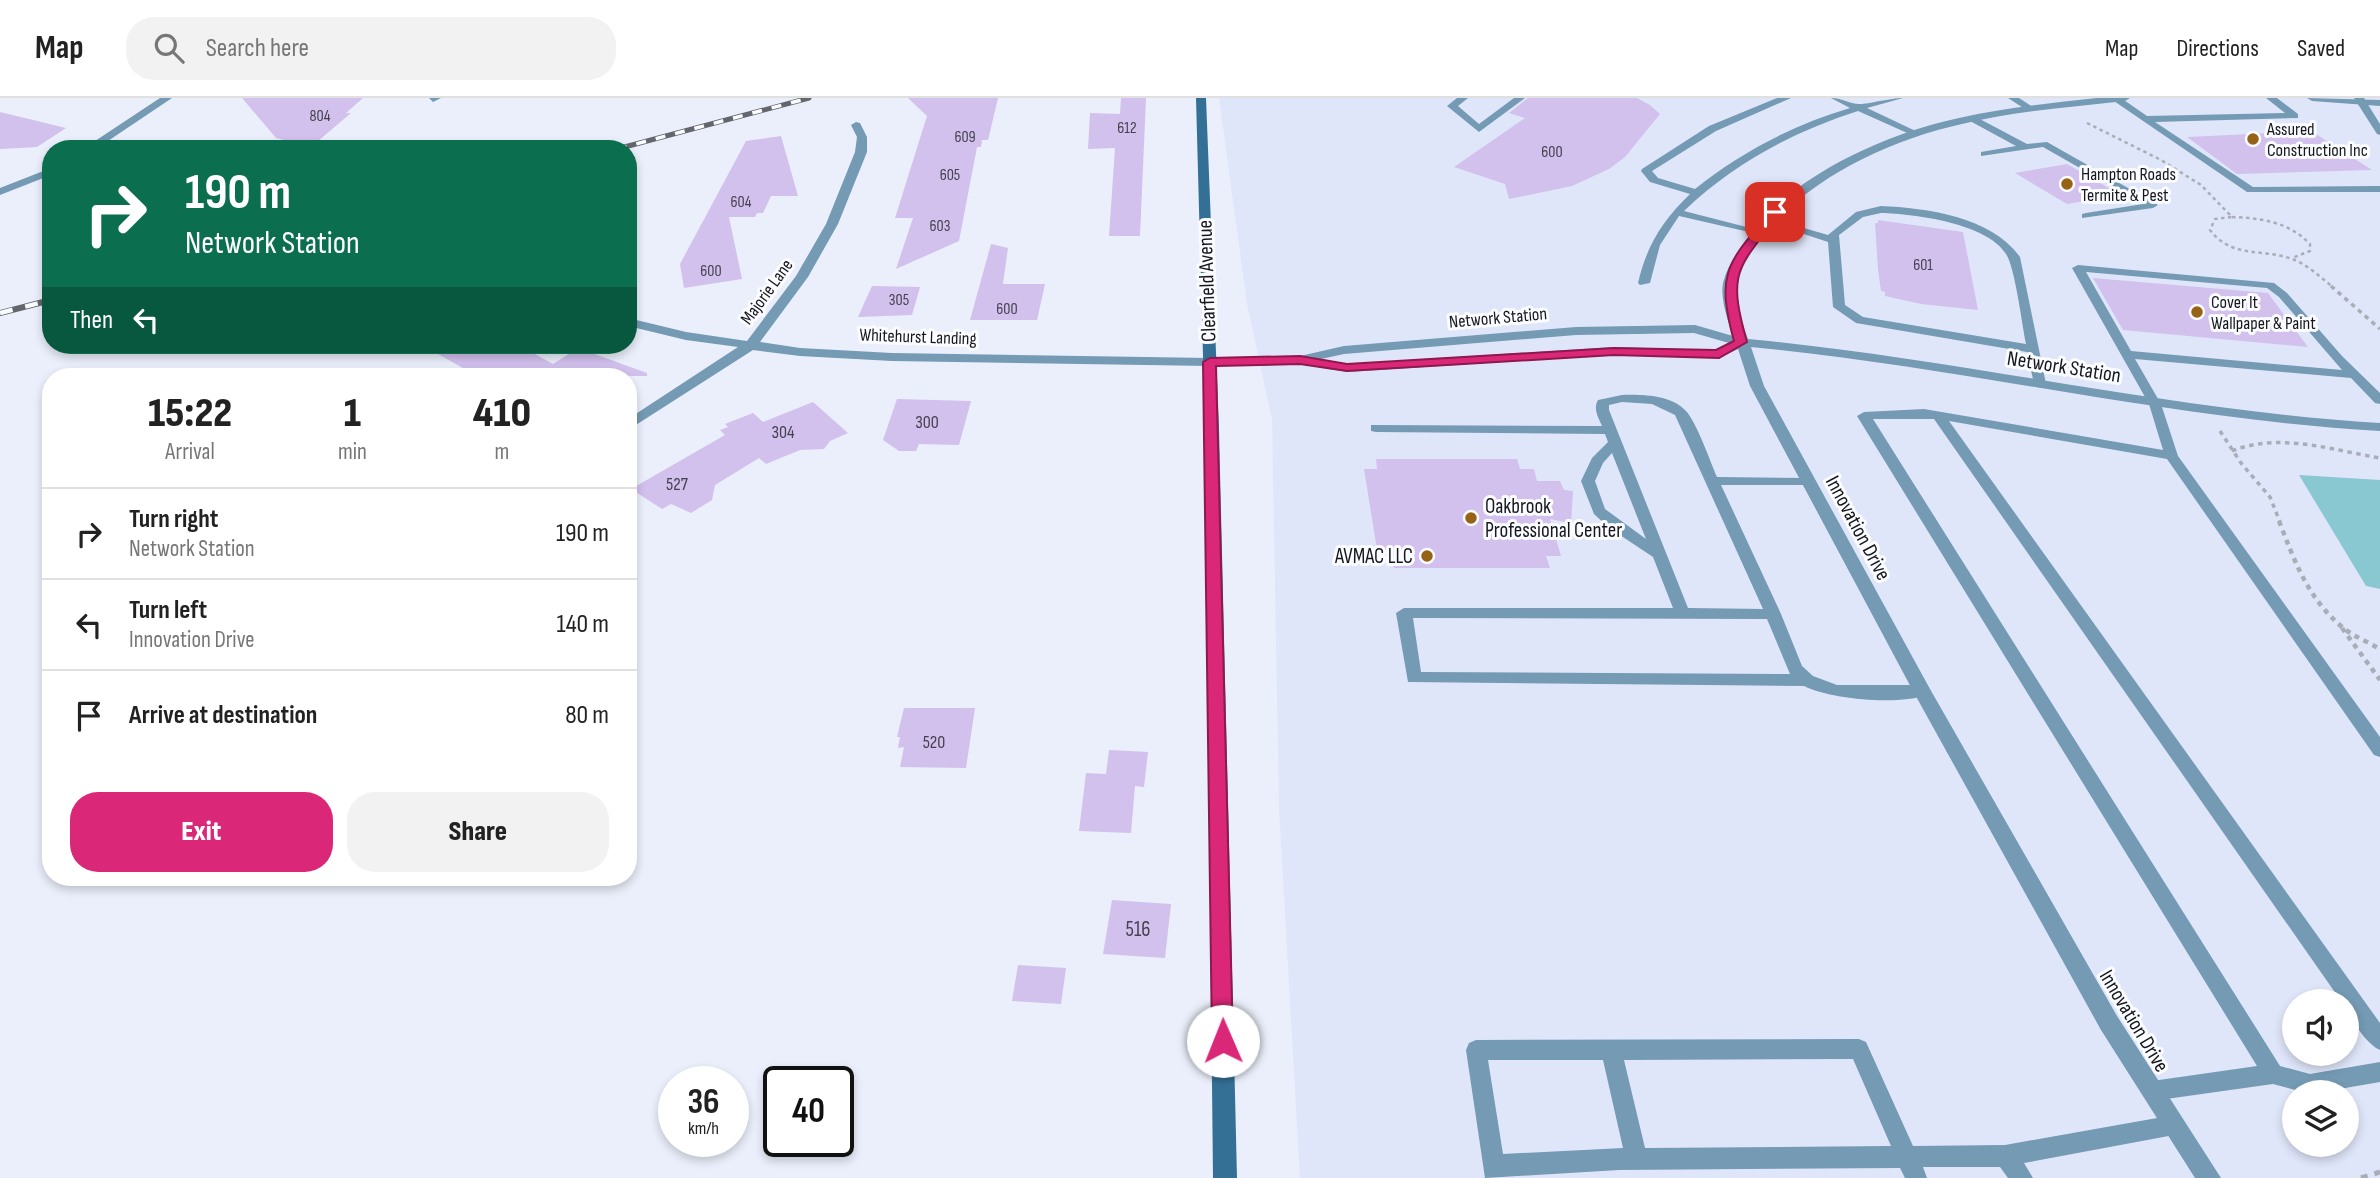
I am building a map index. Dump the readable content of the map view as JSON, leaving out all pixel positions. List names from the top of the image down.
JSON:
{
  "streets": {
    "street": [
      "Clearfield Avenue",
      "Majorie Lane",
      "Network Station",
      "Whitehurst Landing",
      "Innovation Drive"
    ]
  },
  "crossings": [
    ["Clearfield Avenue", "Network Station"],
    ["Clearfield Avenue", "Whitehurst Landing"],
    ["Majorie Lane", "Whitehurst Landing"],
    ["Network Station", "Whitehurst Landing"],
    ["Network Station", "Innovation Drive"]
  ],
  "places": [
    "Assured Construction Inc",
    "Hampton Roads Termite & Pest",
    "Cover It Wallpaper & Paint",
    "Oakbrook Professional Center",
    "AVMAC LLC"
  ],
  "house_numbers": [
    "804",
    "612",
    "609",
    "600",
    "605",
    "604",
    "603",
    "601",
    "600",
    "305",
    "600",
    "300",
    "304",
    "527",
    "520",
    "516"
  ],
  "page": {
    "header": "Map",
    "search": "Search here",
    "nav": ["Map", "Directions", "Saved"],
    "turn": ["190 m", "Network Station"],
    "then": "Then",
    "eta": [
      "15:22",
      "Arrival",
      "1",
      "min",
      "410",
      "m"
    ],
    "list": [
      {
        "name": "Turn right",
        "note": "Network Station",
        "value": "190 m"
      },
      {
        "name": "Turn left",
        "note": "Innovation Drive",
        "value": "140 m"
      },
      {
        "name": "Arrive at destination",
        "value": "80 m"
      }
    ],
    "buttons": ["Exit", "Share"],
    "speed": "36 km/h",
    "limit": "40"
  }
}
